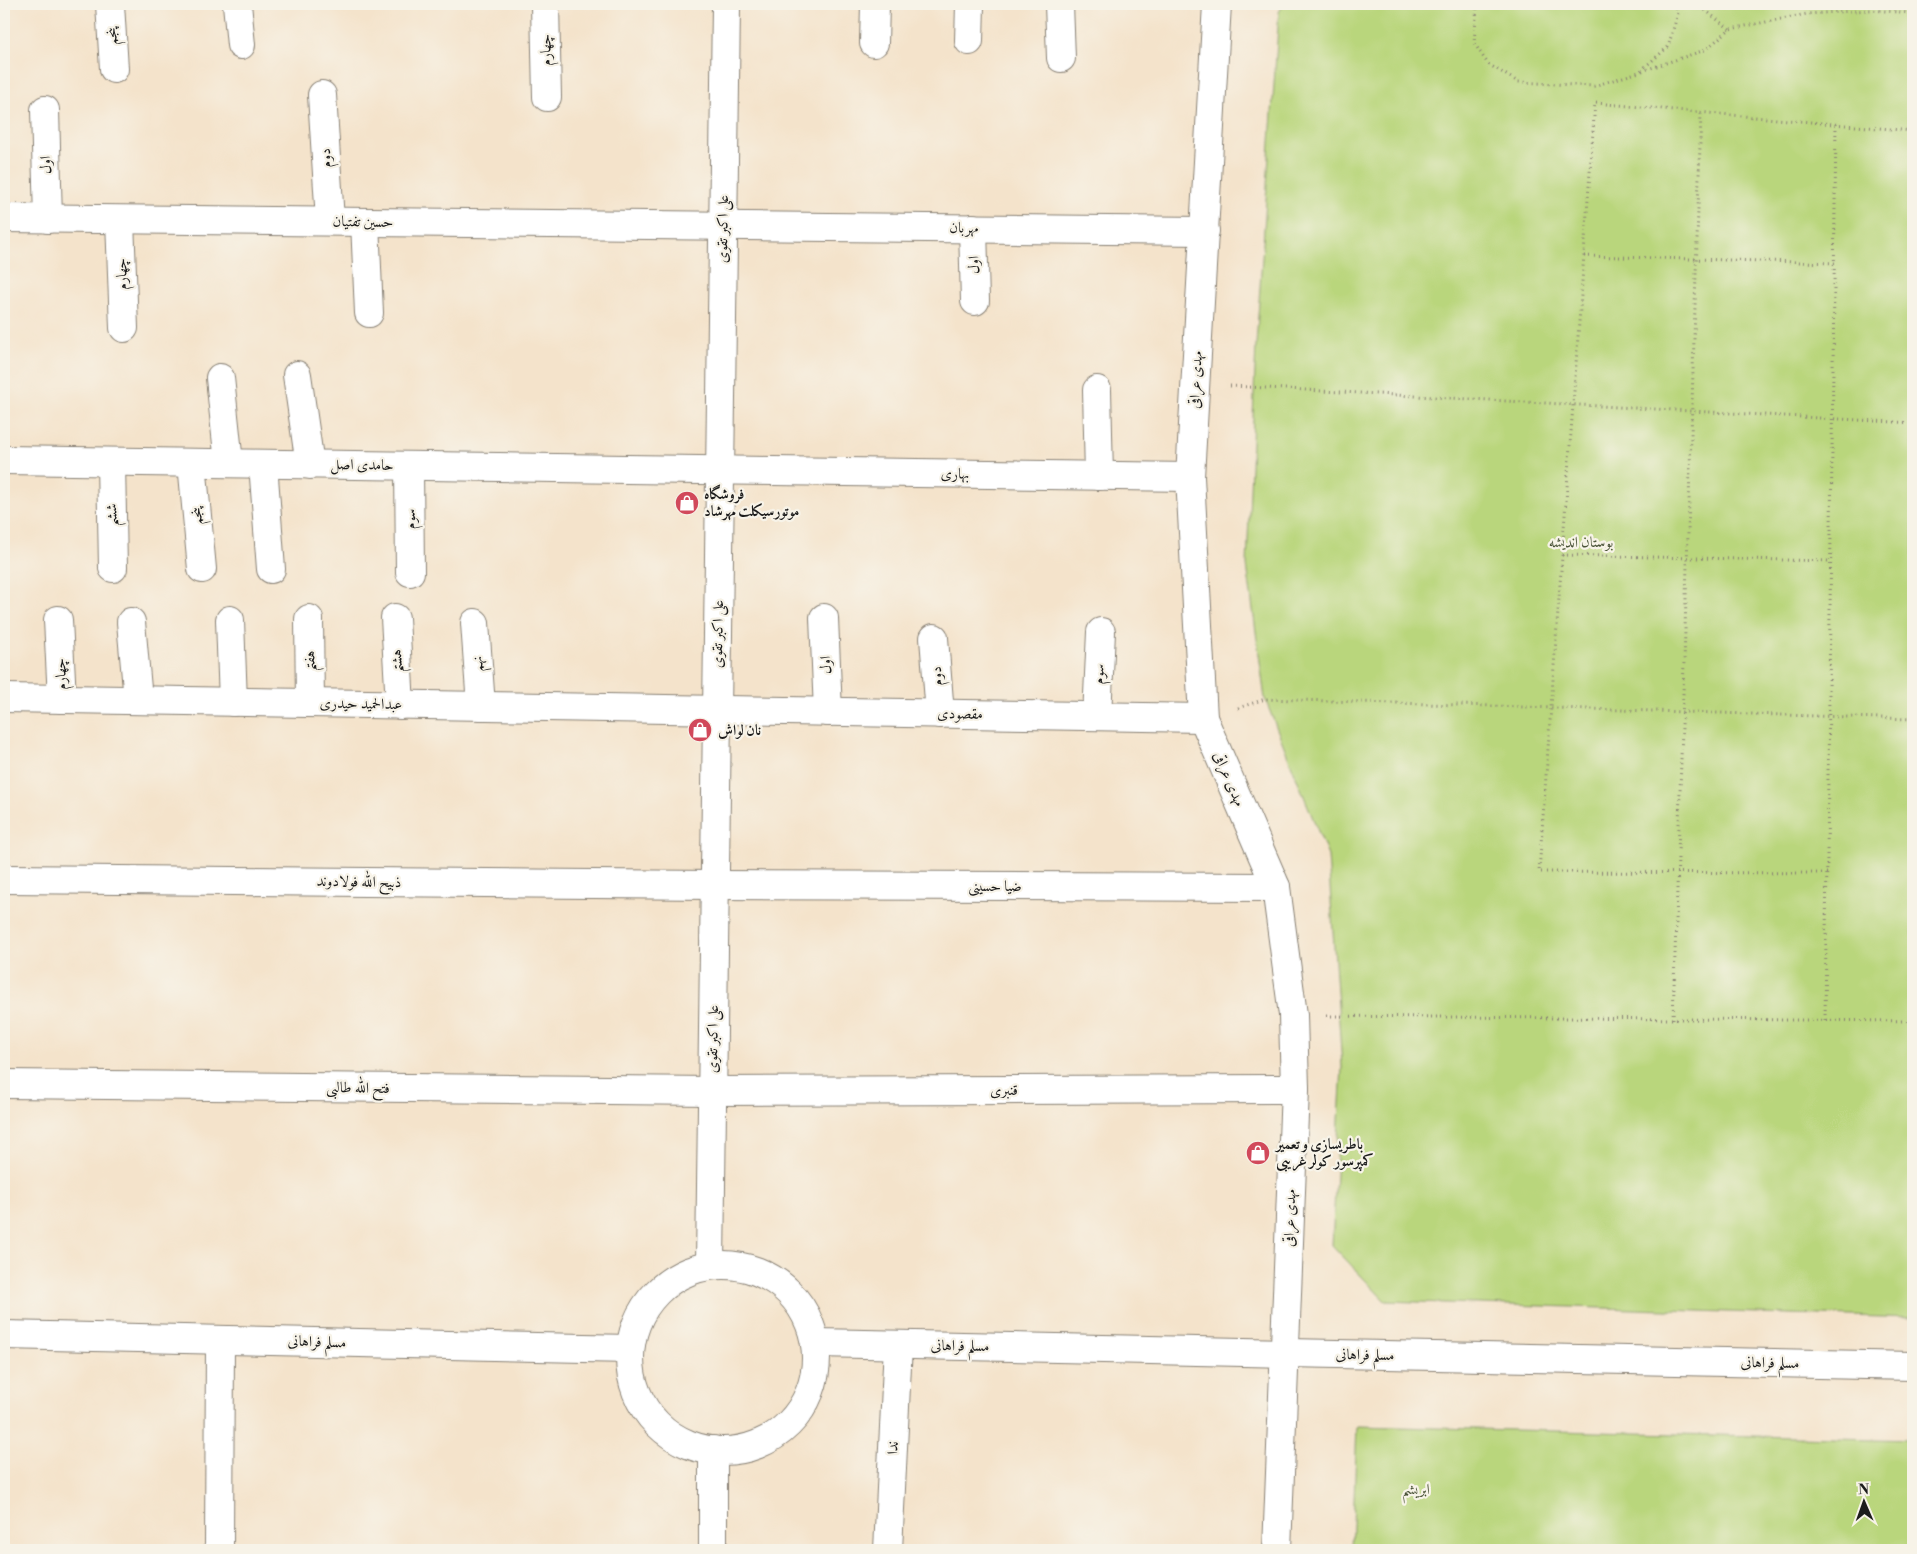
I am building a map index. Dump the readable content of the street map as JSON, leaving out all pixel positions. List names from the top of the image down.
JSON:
{
  "streets": {
    "street": [
      "پنجم",
      "چهارم",
      "دوم",
      "اول",
      "حسین تفتیان",
      "مهربان",
      "علی اکبر تقوی",
      "مهدی عراقی",
      "حامدی اصل",
      "بهاری",
      "ششم",
      "سوم",
      "هفتم",
      "هشتم",
      "نهم",
      "عبدالحمید حیدری",
      "مقصودی",
      "ذبیح الله فولادوند",
      "ضیا حسینی",
      "فتح الله طالبی",
      "قنبری",
      "مسلم فراهانی",
      "ندا"
    ]
  },
  "crossings": [
    ["پنجم", "حامدی اصل"],
    ["چهارم", "حسین تفتیان"],
    ["چهارم", "عبدالحمید حیدری"],
    ["دوم", "حسین تفتیان"],
    ["دوم", "مقصودی"],
    ["اول", "حسین تفتیان"],
    ["اول", "مهربان"],
    ["اول", "مقصودی"],
    ["حسین تفتیان", "مهربان"],
    ["حسین تفتیان", "علی اکبر تقوی"],
    ["مهربان", "علی اکبر تقوی"],
    ["مهربان", "مهدی عراقی"],
    ["علی اکبر تقوی", "حامدی اصل"],
    ["علی اکبر تقوی", "بهاری"],
    ["علی اکبر تقوی", "عبدالحمید حیدری"],
    ["علی اکبر تقوی", "مقصودی"],
    ["علی اکبر تقوی", "ذبیح الله فولادوند"],
    ["علی اکبر تقوی", "ضیا حسینی"],
    ["علی اکبر تقوی", "فتح الله طالبی"],
    ["علی اکبر تقوی", "قنبری"],
    ["مهدی عراقی", "بهاری"],
    ["مهدی عراقی", "مقصودی"],
    ["مهدی عراقی", "ضیا حسینی"],
    ["مهدی عراقی", "قنبری"],
    ["مهدی عراقی", "مسلم فراهانی"],
    ["حامدی اصل", "بهاری"],
    ["حامدی اصل", "ششم"],
    ["حامدی اصل", "سوم"],
    ["سوم", "مقصودی"],
    ["هفتم", "عبدالحمید حیدری"],
    ["هشتم", "عبدالحمید حیدری"],
    ["نهم", "عبدالحمید حیدری"],
    ["عبدالحمید حیدری", "مقصودی"],
    ["ذبیح الله فولادوند", "ضیا حسینی"],
    ["فتح الله طالبی", "قنبری"],
    ["مسلم فراهانی", "ندا"]
  ],
  "parks": ["بوستان اندیشه", "ابریشم"],
  "places": {
    "shop": ["فروشگاه موتورسیکلت مهرشاد", "نان لواش", "باطریسازی و تعمیر کمپرسور کولر غریبی"]
  },
  "north": "top"
}
